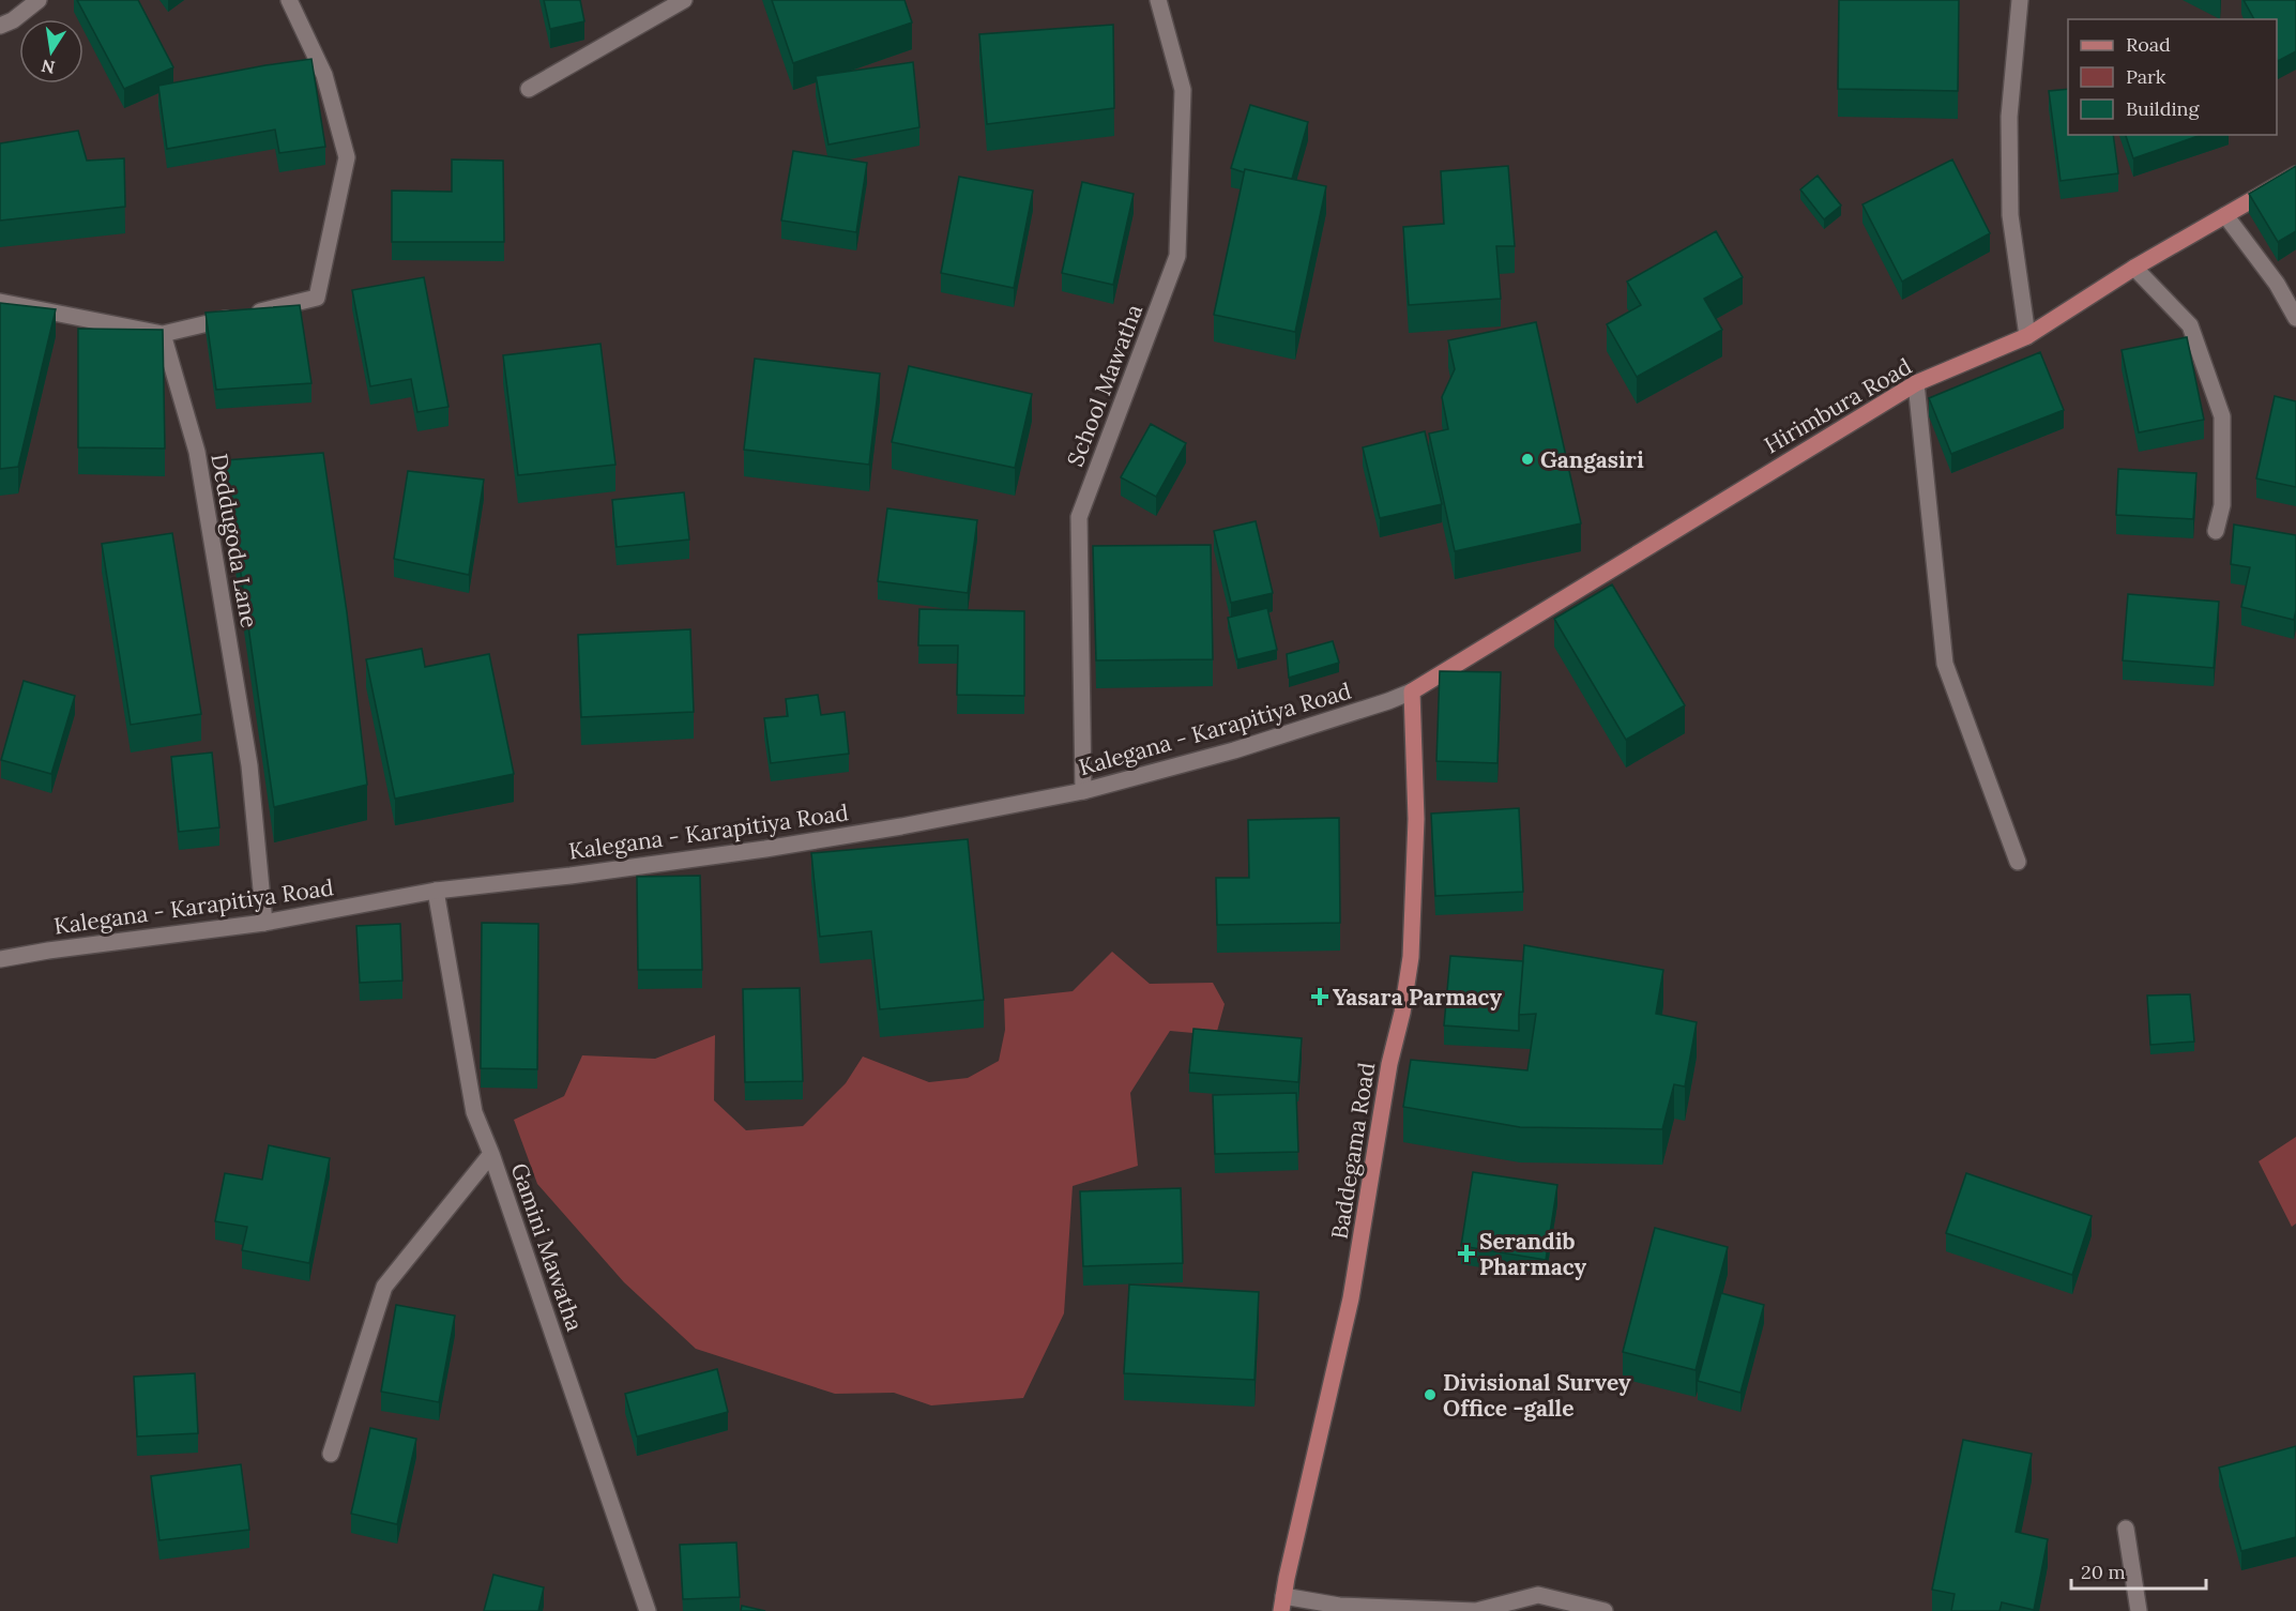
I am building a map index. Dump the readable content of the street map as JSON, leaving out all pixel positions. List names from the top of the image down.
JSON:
{
  "streets": {
    "main road": ["Hirimbura Road", "Baddegama Road"],
    "street": [
      "School Mawatha",
      "Deddugoda Lane",
      "Kalegana - Karapitiya Road",
      "Gamini Mawatha"
    ]
  },
  "crossings": [
    ["School Mawatha", "Kalegana - Karapitiya Road"],
    ["Hirimbura Road", "Kalegana - Karapitiya Road"],
    ["Hirimbura Road", "Baddegama Road"],
    ["Deddugoda Lane", "Kalegana - Karapitiya Road"],
    ["Kalegana - Karapitiya Road", "Baddegama Road"],
    ["Kalegana - Karapitiya Road", "Gamini Mawatha"]
  ],
  "places": {
    "other": ["Gangasiri", "Divisional Survey Office -galle"],
    "health": ["Yasara Parmacy", "Serandib Pharmacy"]
  },
  "legend": ["Road", "Park", "Building"],
  "scale_bar": "20 m",
  "north": "bottom"
}
